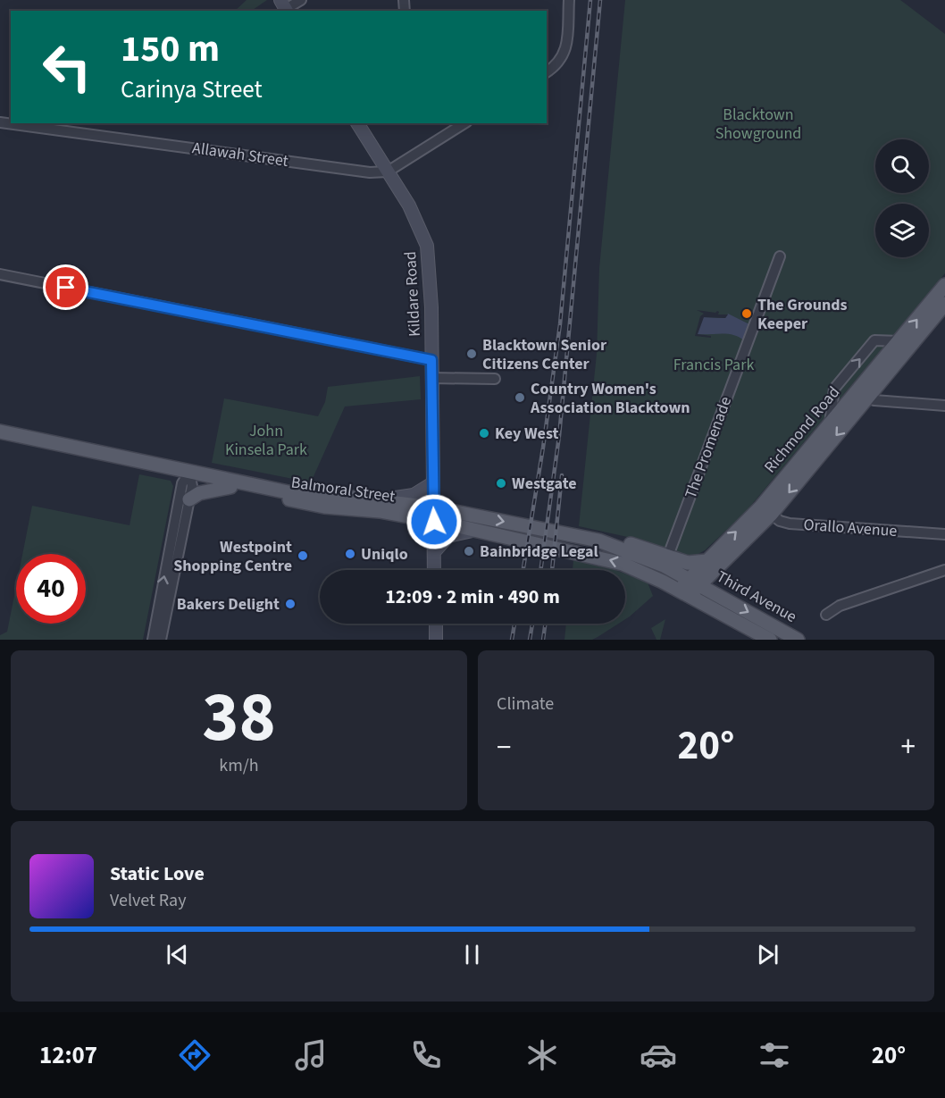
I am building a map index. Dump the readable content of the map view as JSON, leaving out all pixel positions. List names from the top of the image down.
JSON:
{
  "streets": {
    "main road": ["Richmond Road", "Balmoral Street", "Third Avenue"],
    "street": [
      "Allawah Street",
      "Kildare Road",
      "The Promenade",
      "Orallo Avenue"
    ]
  },
  "crossings": [
    ["Allawah Street", "Kildare Road"],
    ["Kildare Road", "Balmoral Street"],
    ["Richmond Road", "Balmoral Street"],
    ["Richmond Road", "Orallo Avenue"],
    ["Richmond Road", "Third Avenue"],
    ["Balmoral Street", "Third Avenue"]
  ],
  "parks": ["Blacktown Showground", "Francis Park", "John Kinsela Park"],
  "places": [
    "The Grounds Keeper",
    "Blacktown Senior Citizens Center",
    "Country Women's Association Blacktown",
    "Key West",
    "Westgate",
    "Bainbridge Legal",
    "Uniqlo",
    "Westpoint Shopping Centre",
    "Bakers Delight"
  ],
  "page": {
    "turn": ["150 m", "Carinya Street"],
    "limit": "40",
    "trip": "12:09 · 2 min · 490 m",
    "tile": [
      ["38", "km/h"],
      "Climate"
    ],
    "heat": ["−", "20°", "+"],
    "song": ["Static Love", "Velvet Ray"],
    "tabs": ["12:07", "20°"]
  }
}
